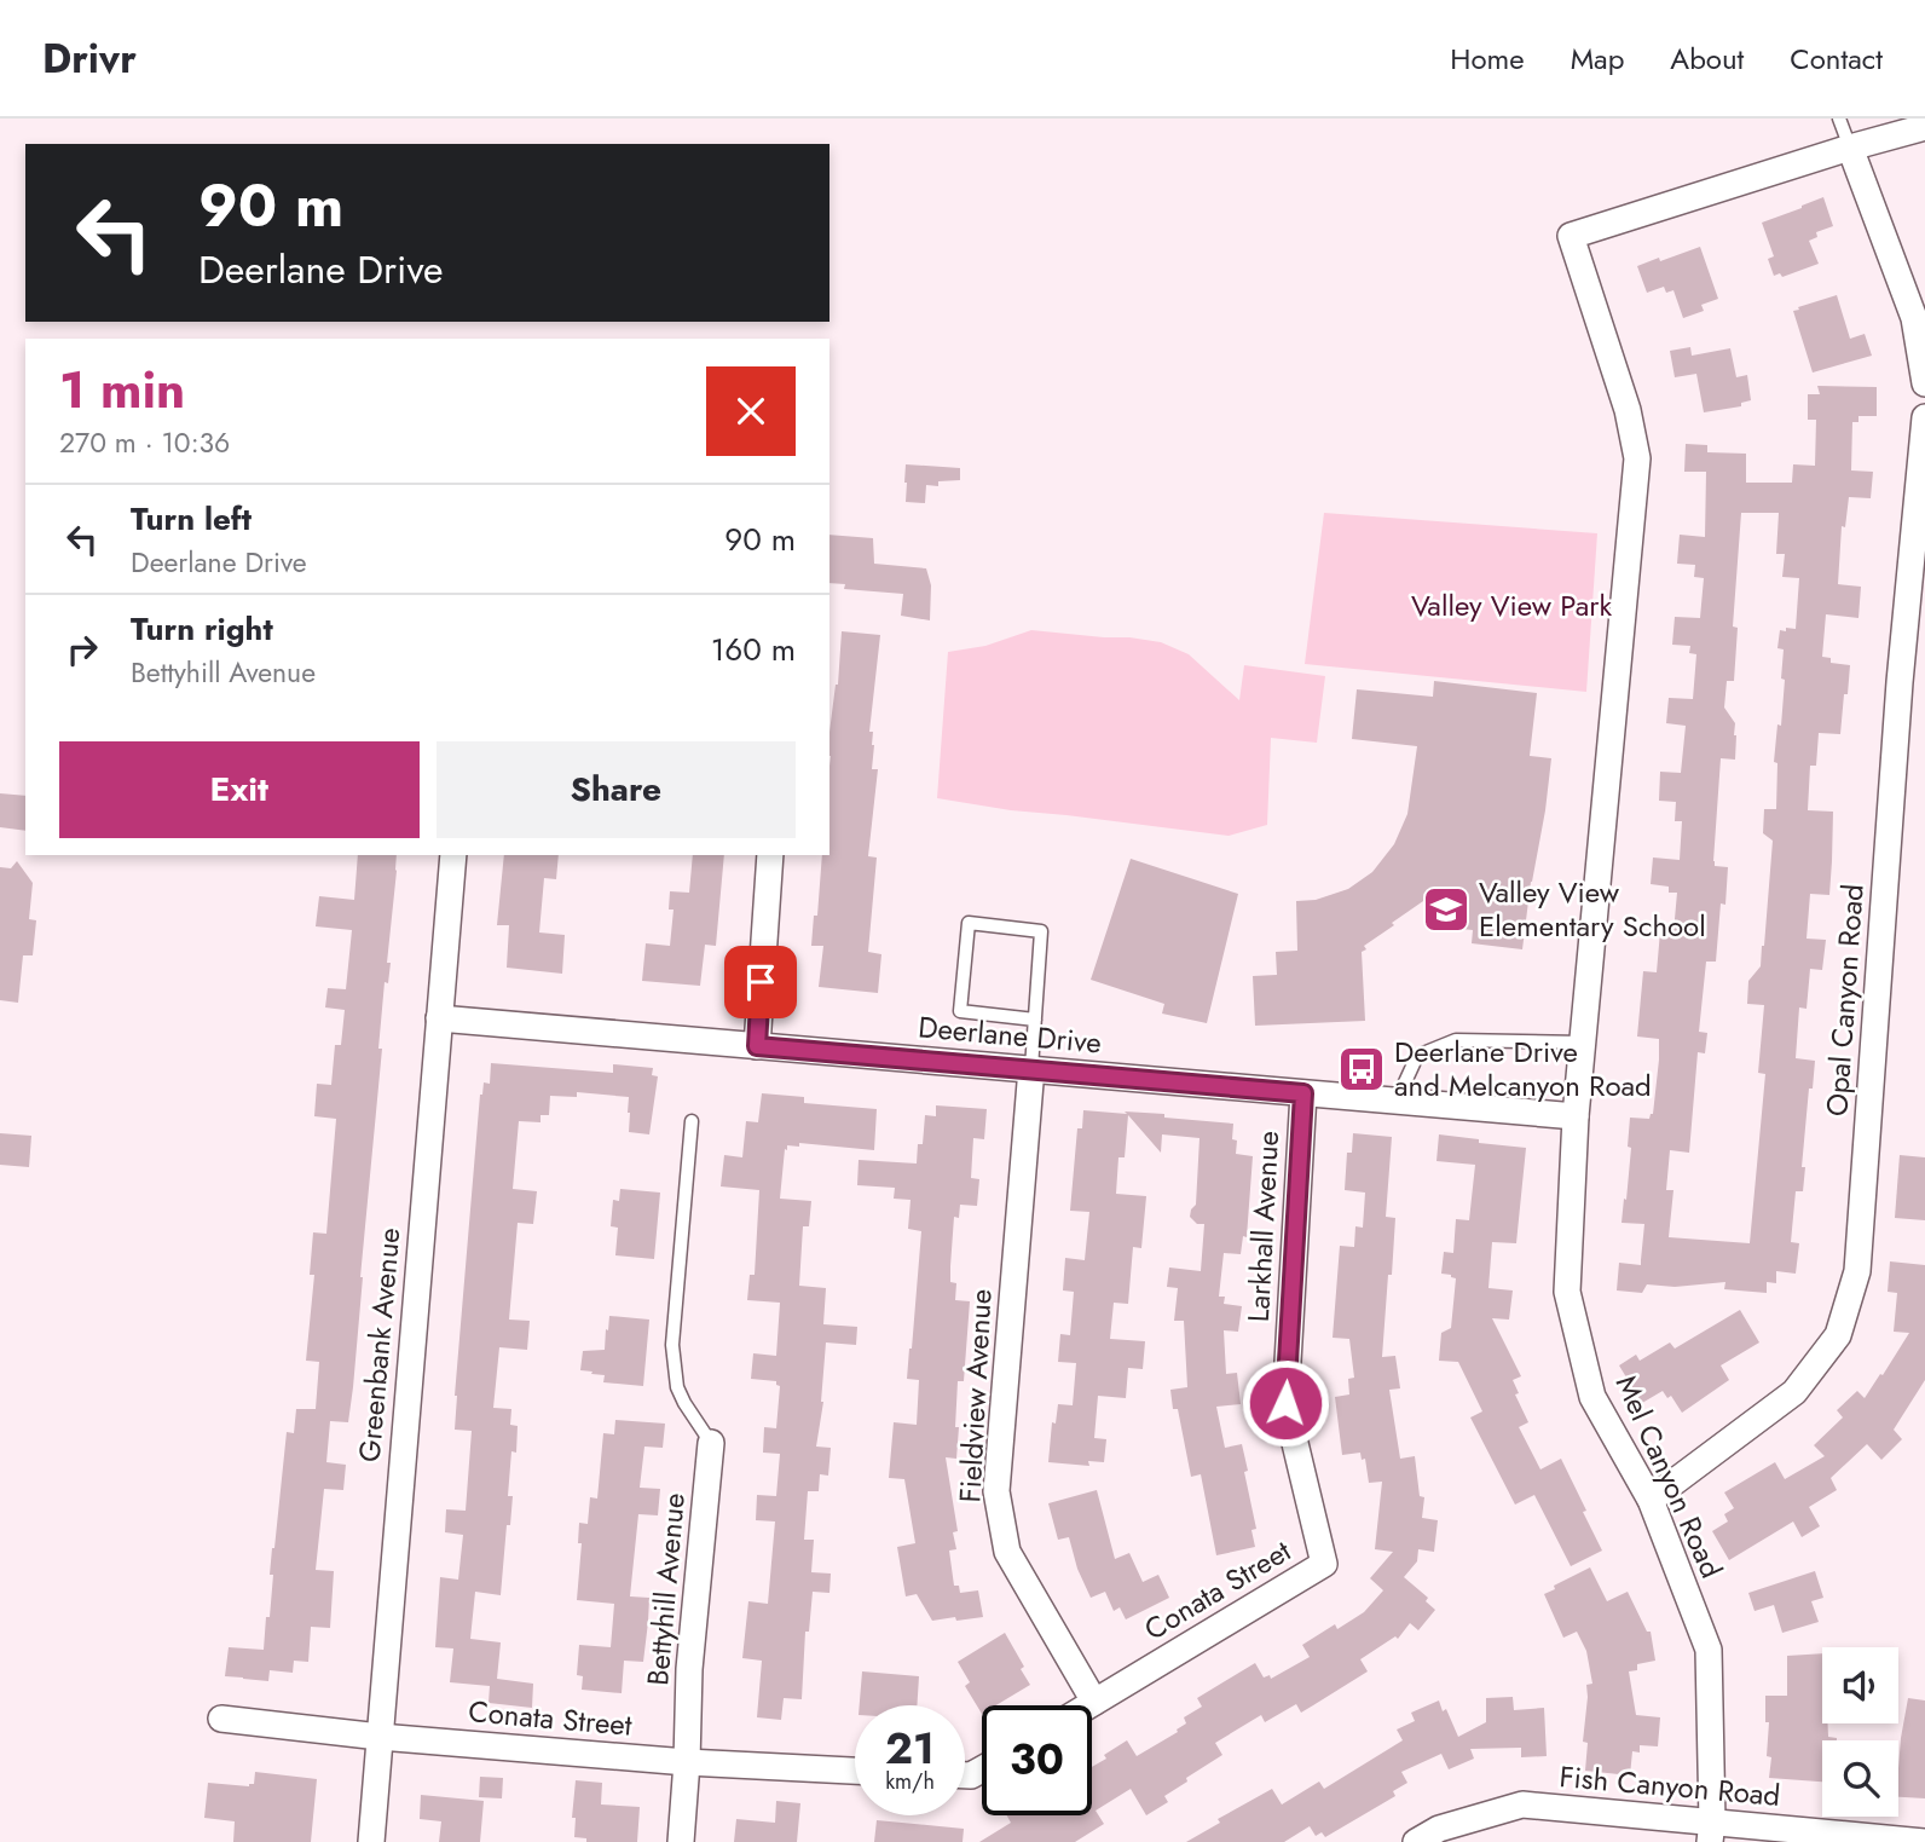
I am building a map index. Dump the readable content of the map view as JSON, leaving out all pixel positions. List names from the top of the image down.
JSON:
{
  "streets": {
    "street": [
      "Opal Canyon Road",
      "Deerlane Drive",
      "Larkhall Avenue",
      "Greenbank Avenue",
      "Fieldview Avenue",
      "Mel Canyon Road",
      "Bettyhill Avenue",
      "Conata Street",
      "Fish Canyon Road"
    ]
  },
  "crossings": [
    ["Opal Canyon Road", "Mel Canyon Road"],
    ["Deerlane Drive", "Larkhall Avenue"],
    ["Deerlane Drive", "Greenbank Avenue"],
    ["Deerlane Drive", "Fieldview Avenue"],
    ["Deerlane Drive", "Mel Canyon Road"],
    ["Larkhall Avenue", "Conata Street"],
    ["Greenbank Avenue", "Conata Street"],
    ["Fieldview Avenue", "Conata Street"],
    ["Mel Canyon Road", "Fish Canyon Road"],
    ["Bettyhill Avenue", "Conata Street"]
  ],
  "parks": ["Valley View Park"],
  "places": {
    "school or university": ["Valley View Elementary School"],
    "bus stop": ["Deerlane Drive and Melcanyon Road"]
  },
  "page": {
    "header": "Drivr",
    "nav": [
      "Home",
      "Map",
      "About",
      "Contact"
    ],
    "turn": ["90 m", "Deerlane Drive"],
    "heading": ["1 min", "270 m · 10:36"],
    "list": [
      {
        "name": "Turn left",
        "note": "Deerlane Drive",
        "value": "90 m"
      },
      {
        "name": "Turn right",
        "note": "Bettyhill Avenue",
        "value": "160 m"
      }
    ],
    "buttons": ["Exit", "Share"],
    "speed": "21 km/h",
    "limit": "30"
  }
}
